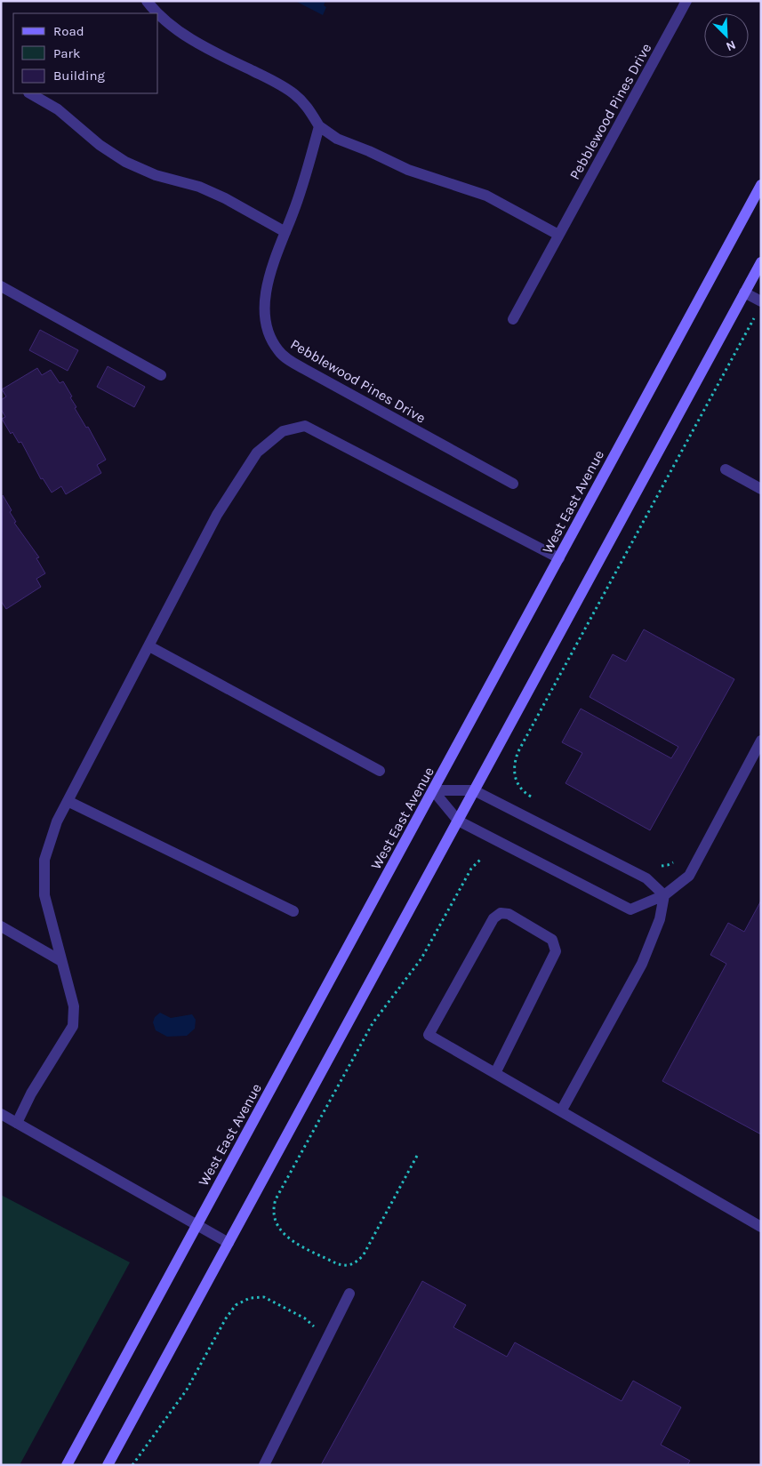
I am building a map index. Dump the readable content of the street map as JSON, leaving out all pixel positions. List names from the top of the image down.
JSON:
{
  "streets": {
    "main road": ["West East Avenue"],
    "street": ["Pebblewood Pines Drive"]
  },
  "legend": ["Road", "Park", "Building"],
  "north": "bottom right"
}
